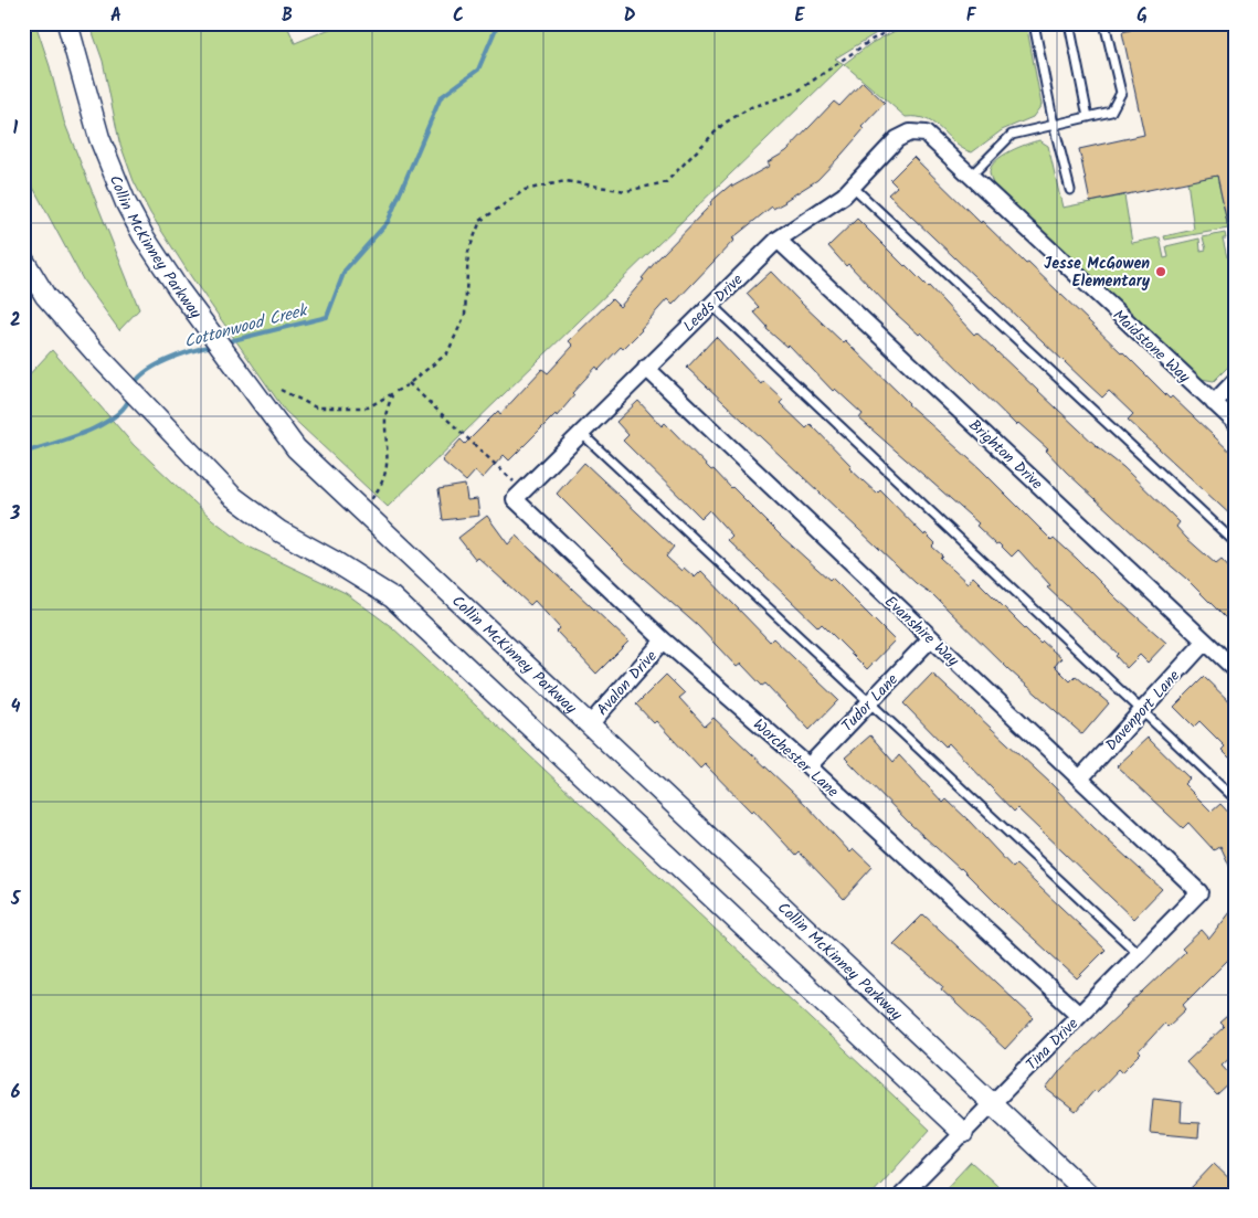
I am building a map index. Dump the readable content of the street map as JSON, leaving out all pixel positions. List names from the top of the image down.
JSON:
{
  "streets": {
    "street": [
      "Collin McKinney Parkway",
      "Leeds Drive",
      "Maidstone Way",
      "Brighton Drive",
      "Evanshire Way",
      "Avalon Drive",
      "Tudor Lane",
      "Davenport Lane",
      "Worchester Lane",
      "Tina Drive"
    ]
  },
  "crossings": [
    ["Collin McKinney Parkway", "Avalon Drive"],
    ["Collin McKinney Parkway", "Tina Drive"],
    ["Leeds Drive", "Maidstone Way"],
    ["Leeds Drive", "Brighton Drive"],
    ["Leeds Drive", "Evanshire Way"],
    ["Leeds Drive", "Worchester Lane"],
    ["Brighton Drive", "Davenport Lane"],
    ["Evanshire Way", "Tudor Lane"],
    ["Evanshire Way", "Davenport Lane"],
    ["Evanshire Way", "Tina Drive"],
    ["Avalon Drive", "Worchester Lane"],
    ["Tudor Lane", "Worchester Lane"],
    ["Worchester Lane", "Tina Drive"]
  ],
  "water": ["Cottonwood Creek"],
  "places": ["Jesse McGowen Elementary"],
  "grid": {
    "columns": [
      "A",
      "B",
      "C",
      "D",
      "E",
      "F",
      "G"
    ],
    "rows": [
      "1",
      "2",
      "3",
      "4",
      "5",
      "6"
    ]
  }
}
